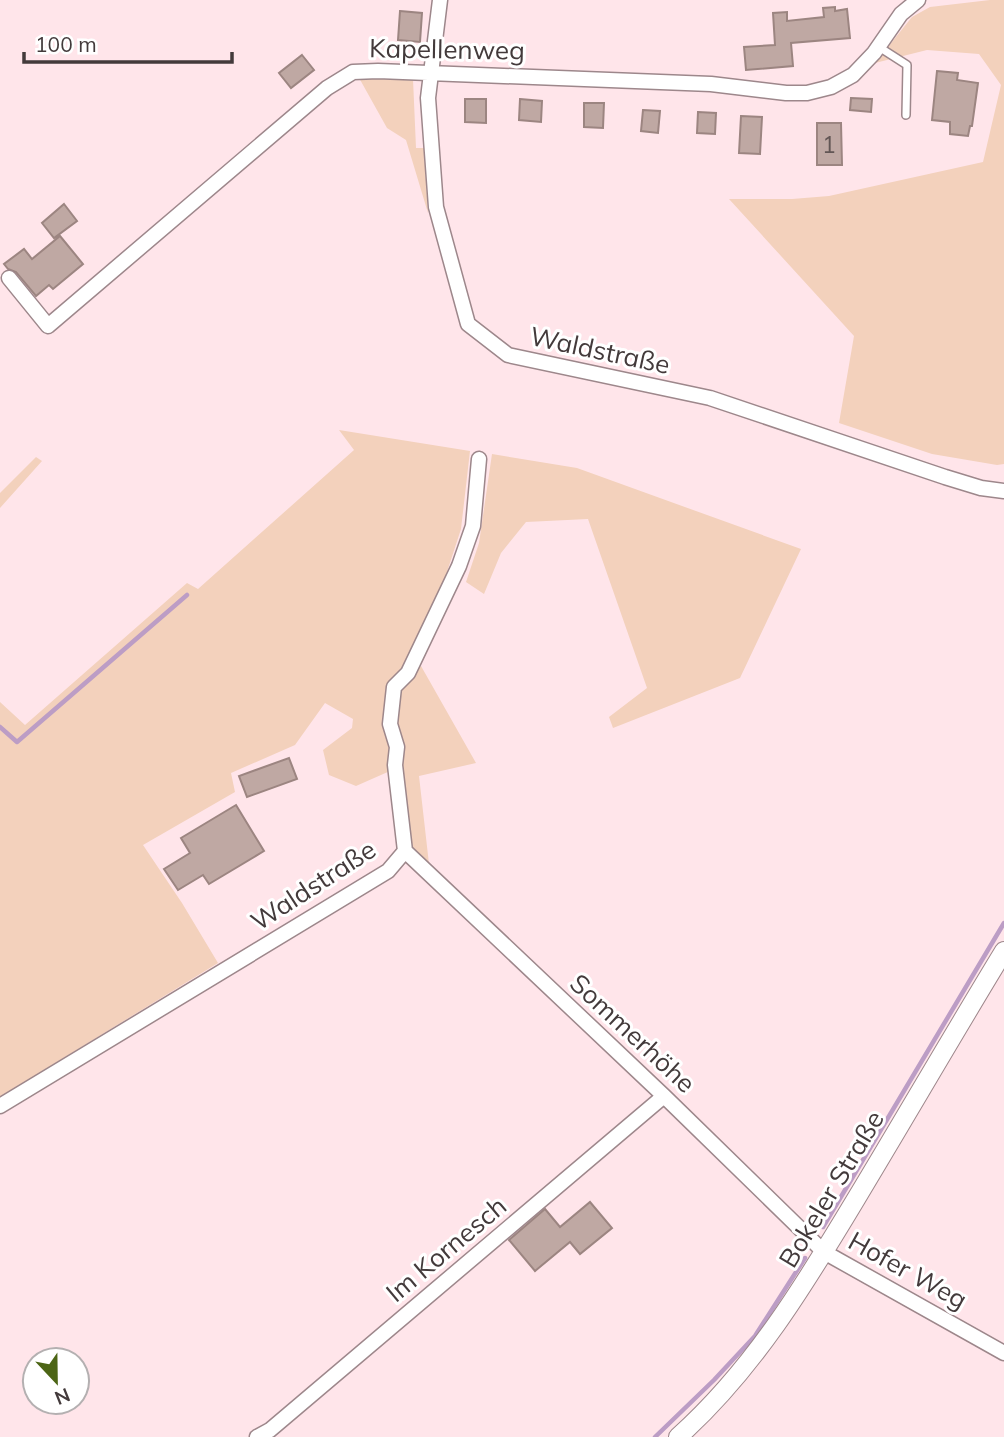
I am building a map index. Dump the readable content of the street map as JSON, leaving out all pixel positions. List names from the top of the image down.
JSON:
{
  "streets": {
    "street": [
      "Kapellenweg",
      "Waldstraße",
      "Sommerhöhe",
      "Bokeler Straße",
      "Im Kornesch",
      "Hofer Weg"
    ]
  },
  "crossings": [
    ["Kapellenweg", "Waldstraße"],
    ["Waldstraße", "Sommerhöhe"],
    ["Sommerhöhe", "Bokeler Straße"],
    ["Sommerhöhe", "Im Kornesch"],
    ["Sommerhöhe", "Hofer Weg"],
    ["Bokeler Straße", "Hofer Weg"]
  ],
  "house_numbers": ["1"],
  "scale_bar": "100 m",
  "north": "bottom"
}
